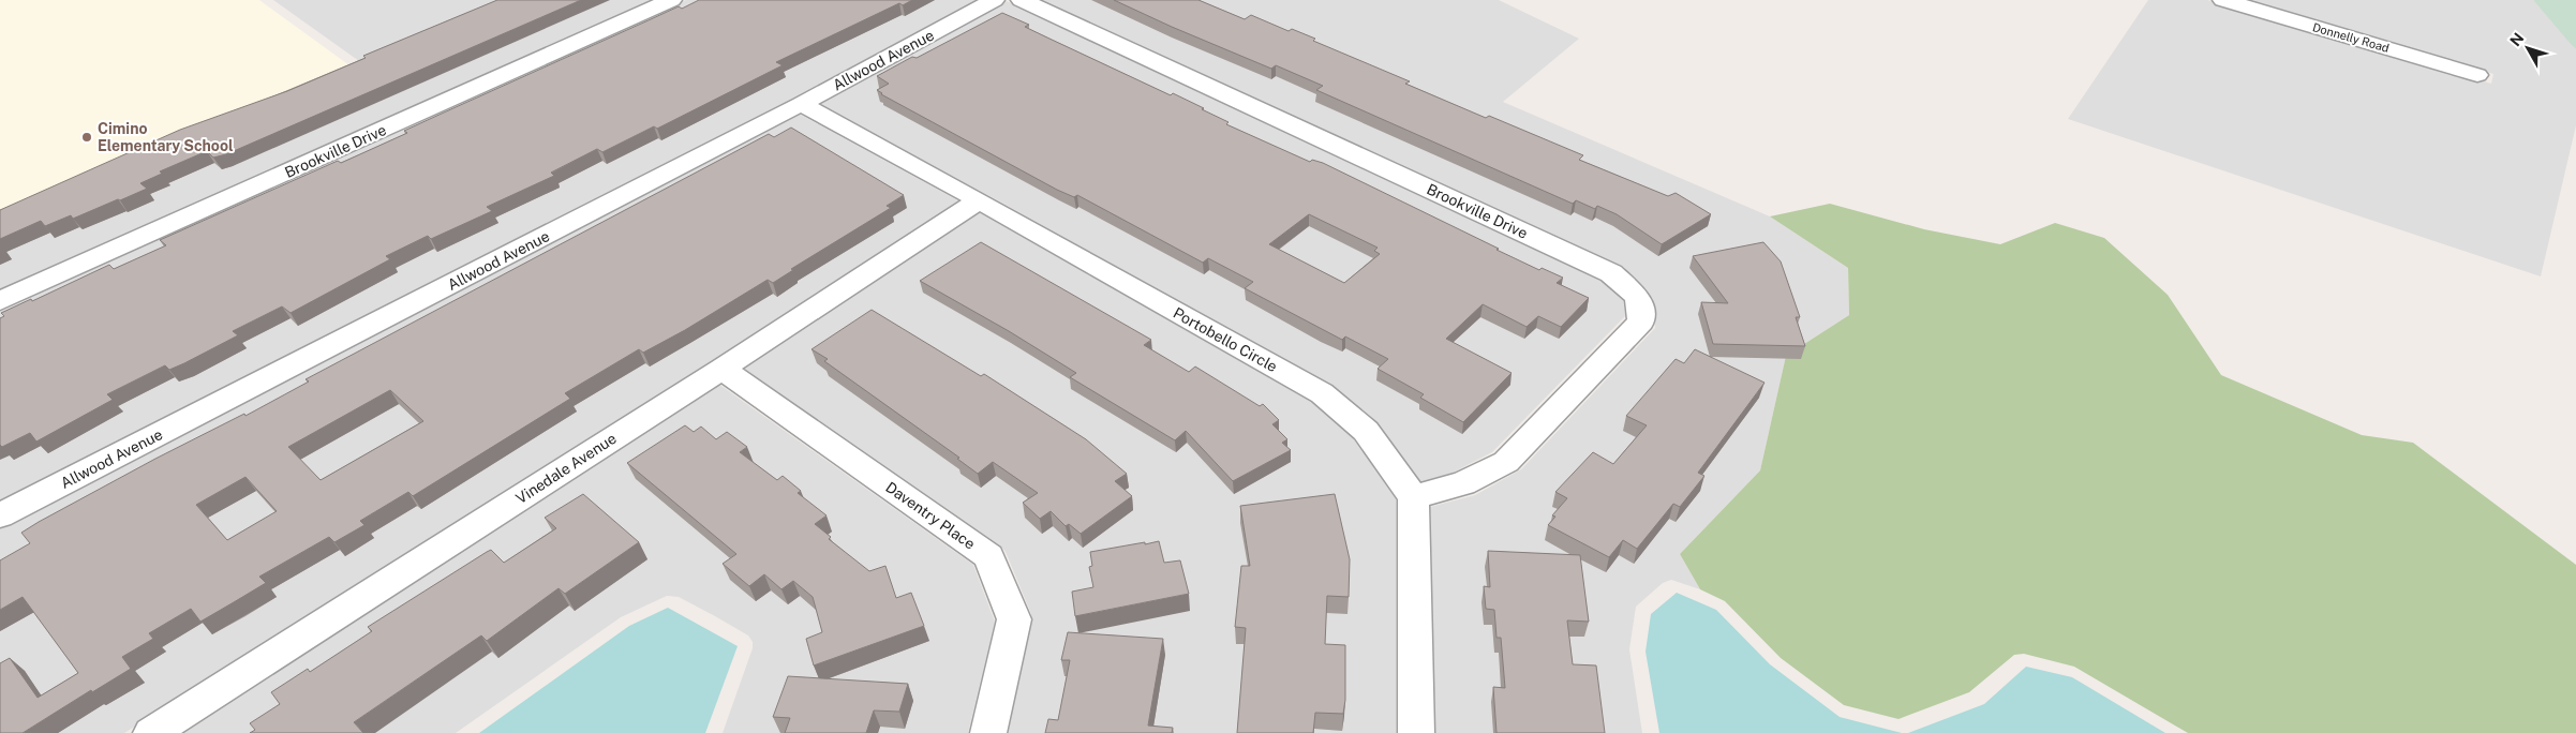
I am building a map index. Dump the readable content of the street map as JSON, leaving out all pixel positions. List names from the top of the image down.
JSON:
{
  "streets": {
    "street": [
      "Donnelly Road",
      "Allwood Avenue",
      "Brookville Drive",
      "Portobello Circle",
      "Vinedale Avenue",
      "Daventry Place"
    ]
  },
  "crossings": [
    ["Allwood Avenue", "Portobello Circle"],
    ["Brookville Drive", "Portobello Circle"],
    ["Portobello Circle", "Vinedale Avenue"],
    ["Vinedale Avenue", "Daventry Place"]
  ],
  "places": ["Cimino Elementary School"],
  "north": "top left"
}
